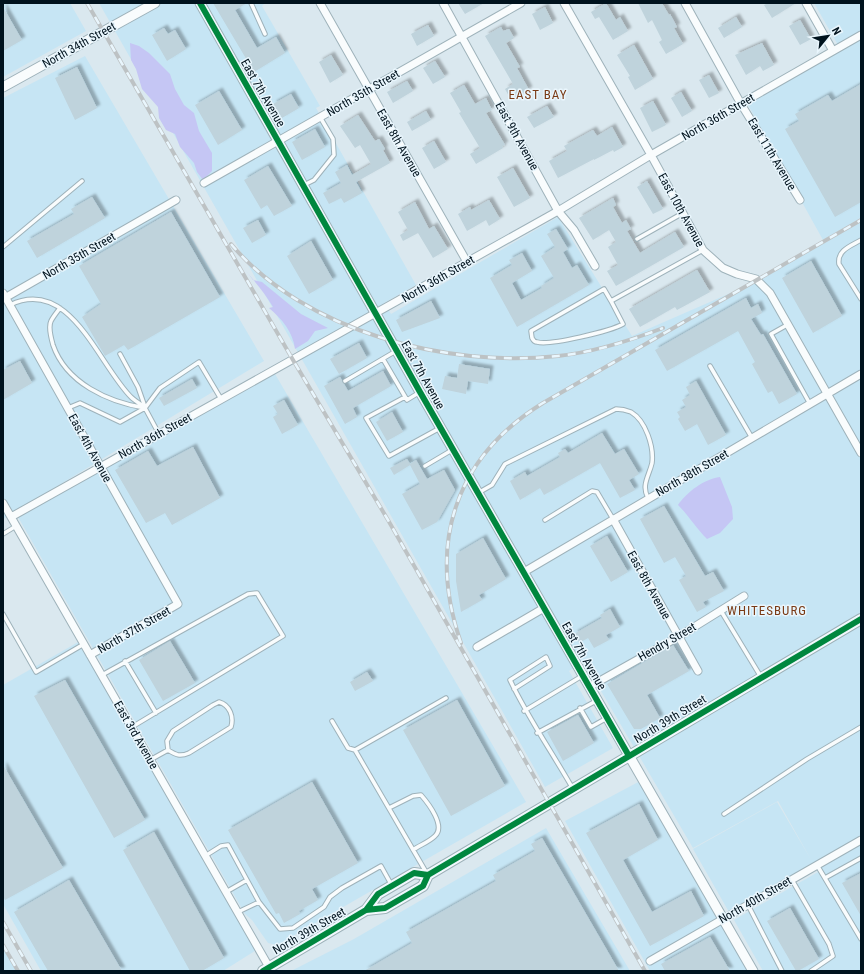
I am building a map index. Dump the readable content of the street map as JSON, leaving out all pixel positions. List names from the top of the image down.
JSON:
{
  "streets": {
    "main road": ["North 39th Street"],
    "street": [
      "North 34th Street",
      "East 7th Avenue",
      "North 35th Street",
      "North 36th Street",
      "East 9th Avenue",
      "East 8th Avenue",
      "East 11th Avenue",
      "East 10th Avenue",
      "East 4th Avenue",
      "North 38th Street",
      "North 37th Street",
      "Hendry Street",
      "East 3rd Avenue",
      "North 40th Street"
    ]
  },
  "crossings": [
    ["East 7th Avenue", "North 35th Street"],
    ["East 7th Avenue", "North 36th Street"],
    ["East 7th Avenue", "North 38th Street"],
    ["East 7th Avenue", "Hendry Street"],
    ["East 7th Avenue", "North 39th Street"],
    ["East 7th Avenue", "North 40th Street"],
    ["North 35th Street", "East 9th Avenue"],
    ["North 35th Street", "East 8th Avenue"],
    ["North 35th Street", "East 4th Avenue"],
    ["North 36th Street", "East 9th Avenue"],
    ["North 36th Street", "East 8th Avenue"],
    ["North 36th Street", "East 11th Avenue"],
    ["North 36th Street", "East 10th Avenue"],
    ["North 36th Street", "East 4th Avenue"],
    ["North 36th Street", "East 3rd Avenue"],
    ["East 8th Avenue", "North 38th Street"],
    ["East 8th Avenue", "Hendry Street"],
    ["East 10th Avenue", "North 38th Street"],
    ["East 4th Avenue", "North 37th Street"],
    ["North 37th Street", "East 3rd Avenue"],
    ["North 39th Street", "East 3rd Avenue"]
  ],
  "districts": ["EAST BAY", "WHITESBURG"],
  "north": "top right"
}
